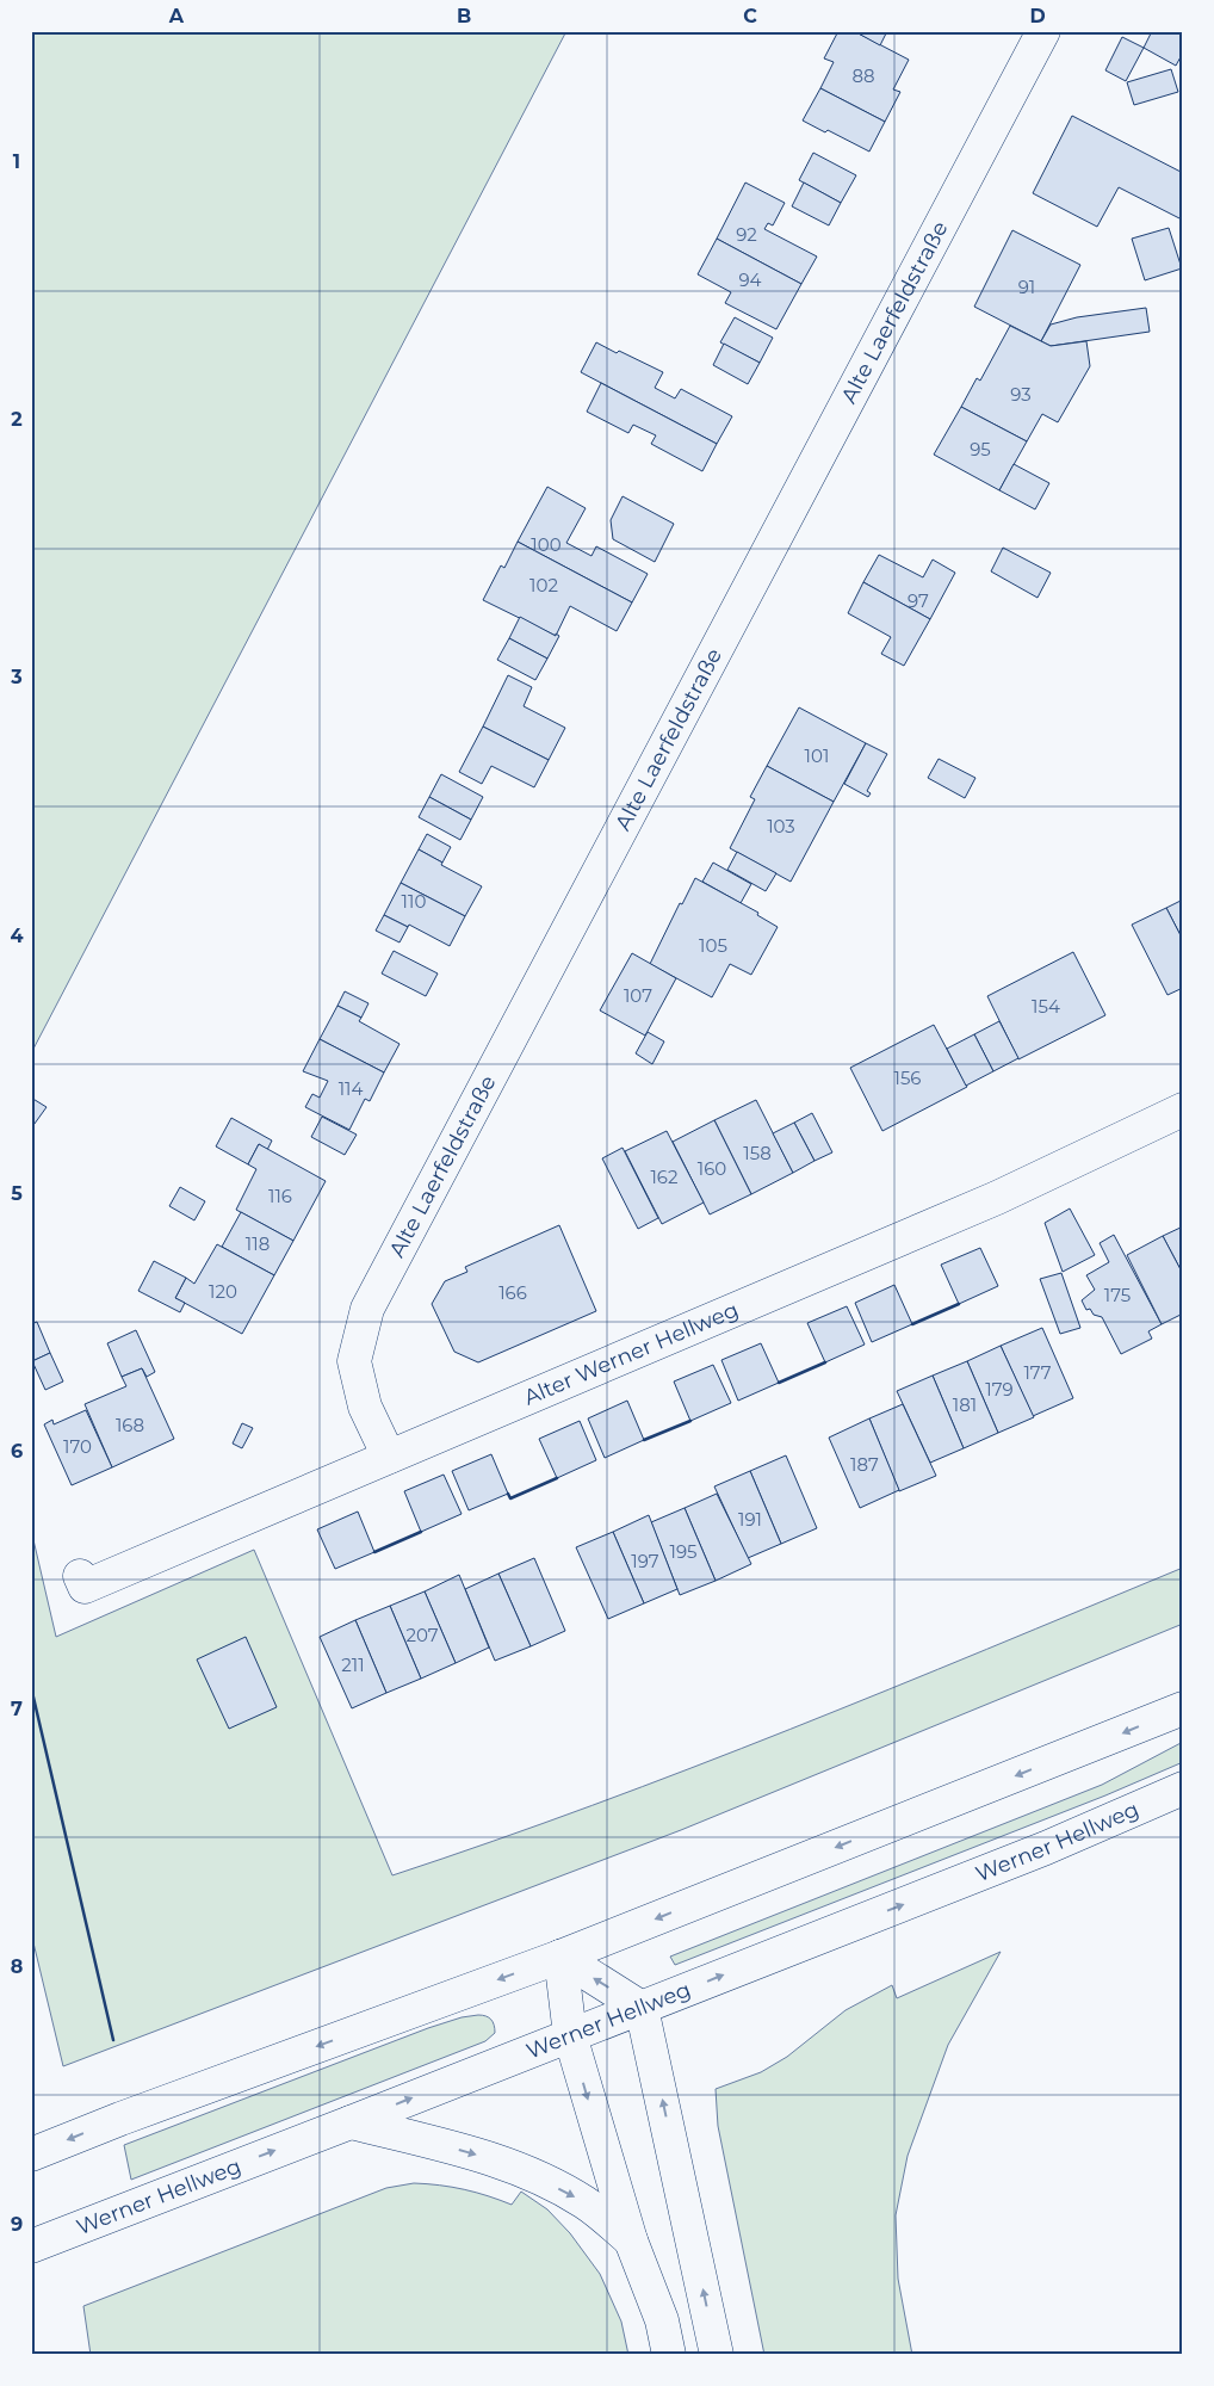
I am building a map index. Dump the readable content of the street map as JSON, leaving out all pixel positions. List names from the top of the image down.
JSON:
{
  "streets": {
    "main road": ["Alte Laerfeldstraße", "Alter Werner Hellweg", "Werner Hellweg"]
  },
  "crossings": [
    ["Alte Laerfeldstraße", "Alter Werner Hellweg"]
  ],
  "house_numbers": [
    "88",
    "92",
    "94",
    "91",
    "93",
    "95",
    "100",
    "102",
    "97",
    "101",
    "103",
    "110",
    "105",
    "107",
    "154",
    "156",
    "114",
    "158",
    "160",
    "162",
    "116",
    "118",
    "120",
    "166",
    "175",
    "177",
    "179",
    "181",
    "168",
    "170",
    "187",
    "191",
    "195",
    "197",
    "207",
    "211"
  ],
  "grid": {
    "columns": [
      "A",
      "B",
      "C",
      "D"
    ],
    "rows": [
      "1",
      "2",
      "3",
      "4",
      "5",
      "6",
      "7",
      "8",
      "9"
    ]
  }
}
